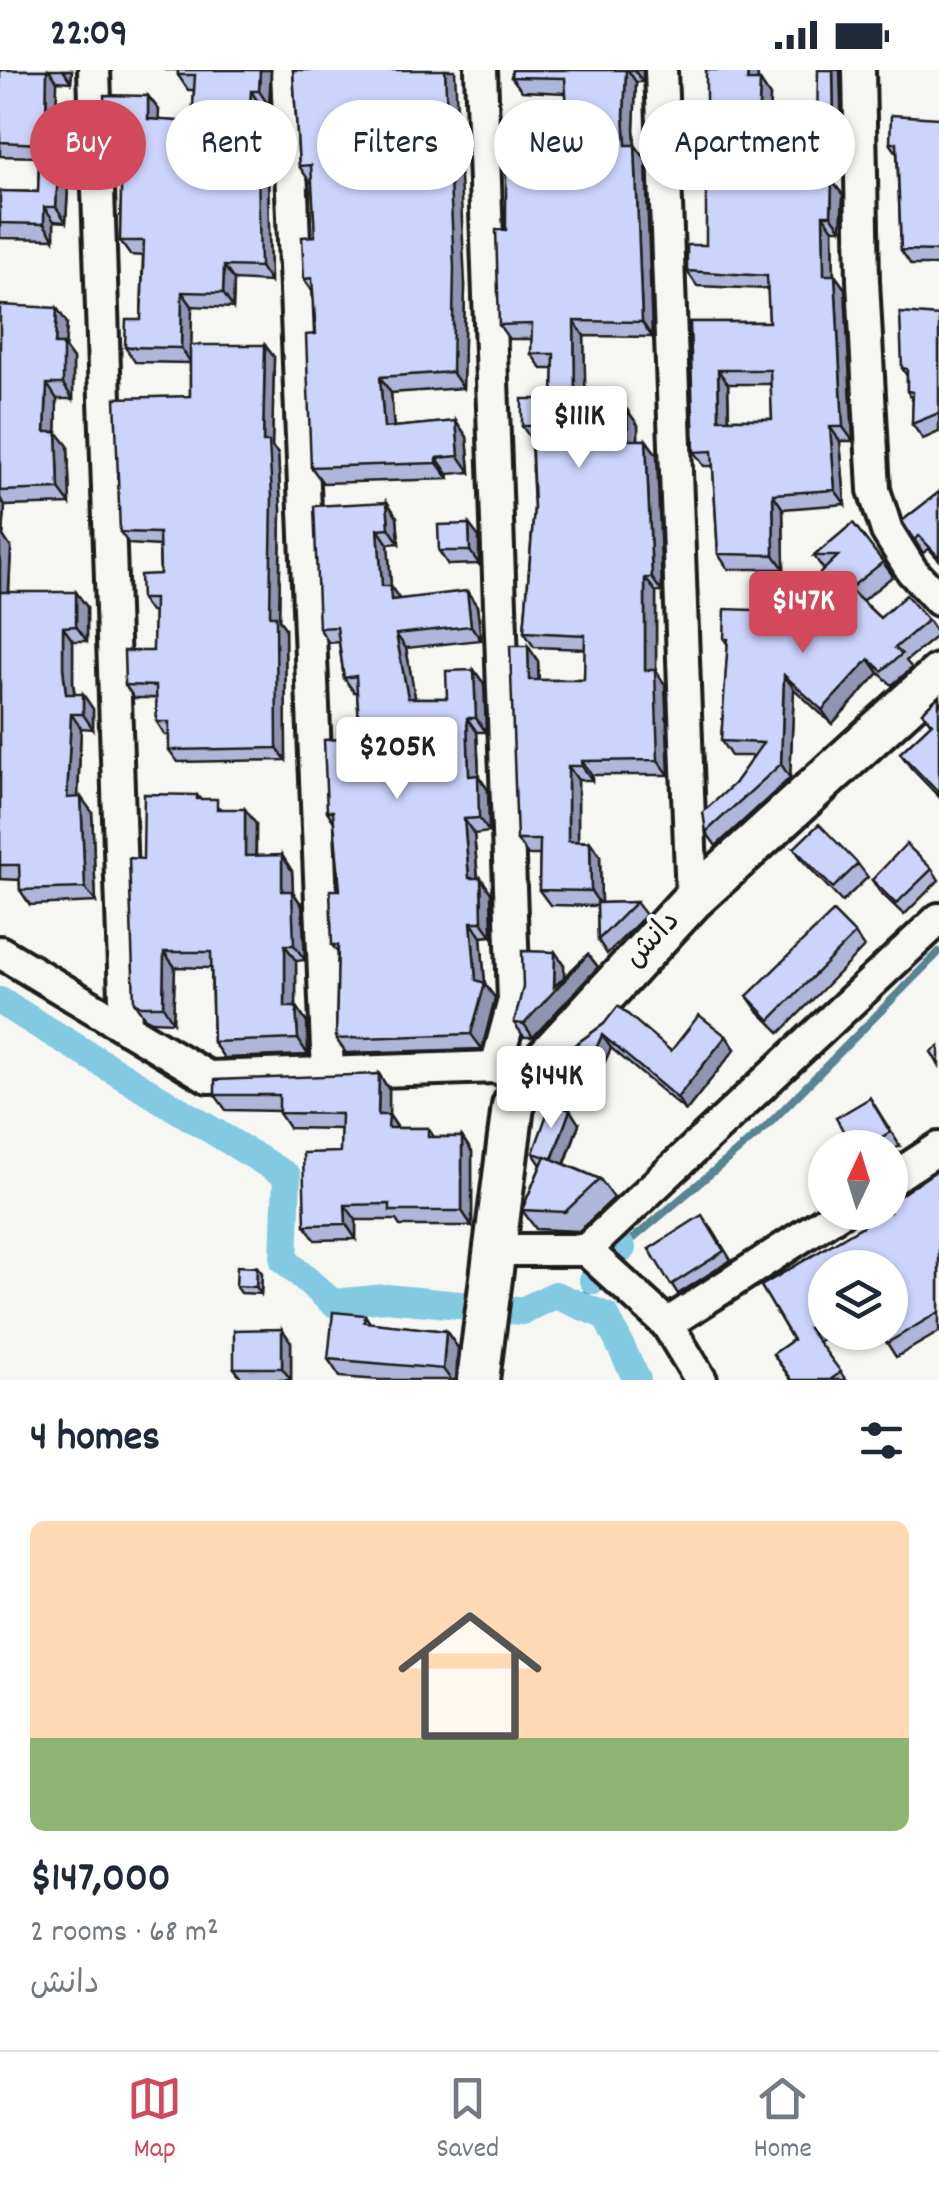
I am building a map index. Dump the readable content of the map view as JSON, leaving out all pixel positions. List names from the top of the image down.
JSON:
{
  "streets": {
    "main road": ["دانش"]
  },
  "north": "top",
  "page": {
    "status": "22:09",
    "chip": [
      "Buy",
      "Rent",
      "Filters",
      "New",
      "Apartment"
    ],
    "price": [
      "$111K",
      "$147K",
      "$205K",
      "$144K"
    ],
    "heading": "4 homes",
    "list": [
      {
        "name": "$147,000",
        "note": "2 rooms · 68 m² · دانش"
      }
    ],
    "tabs": ["Map", "Saved", "Home"]
  }
}
